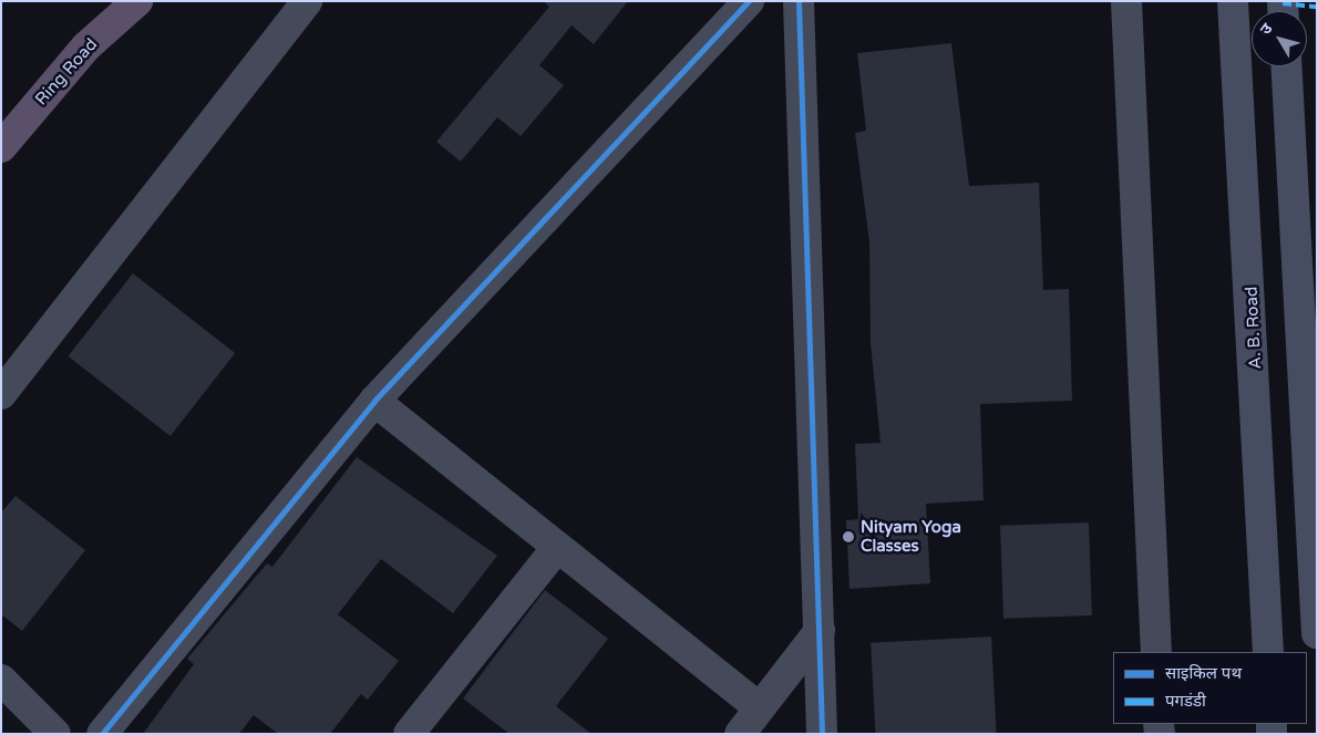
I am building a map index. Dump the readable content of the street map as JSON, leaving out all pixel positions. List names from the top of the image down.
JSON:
{
  "streets": {
    "highway": ["Ring Road"],
    "main road": ["A. B. Road"]
  },
  "places": ["Nityam Yoga Classes"],
  "legend": ["साइकिल पथ", "पगडंडी"],
  "north": "top left"
}
